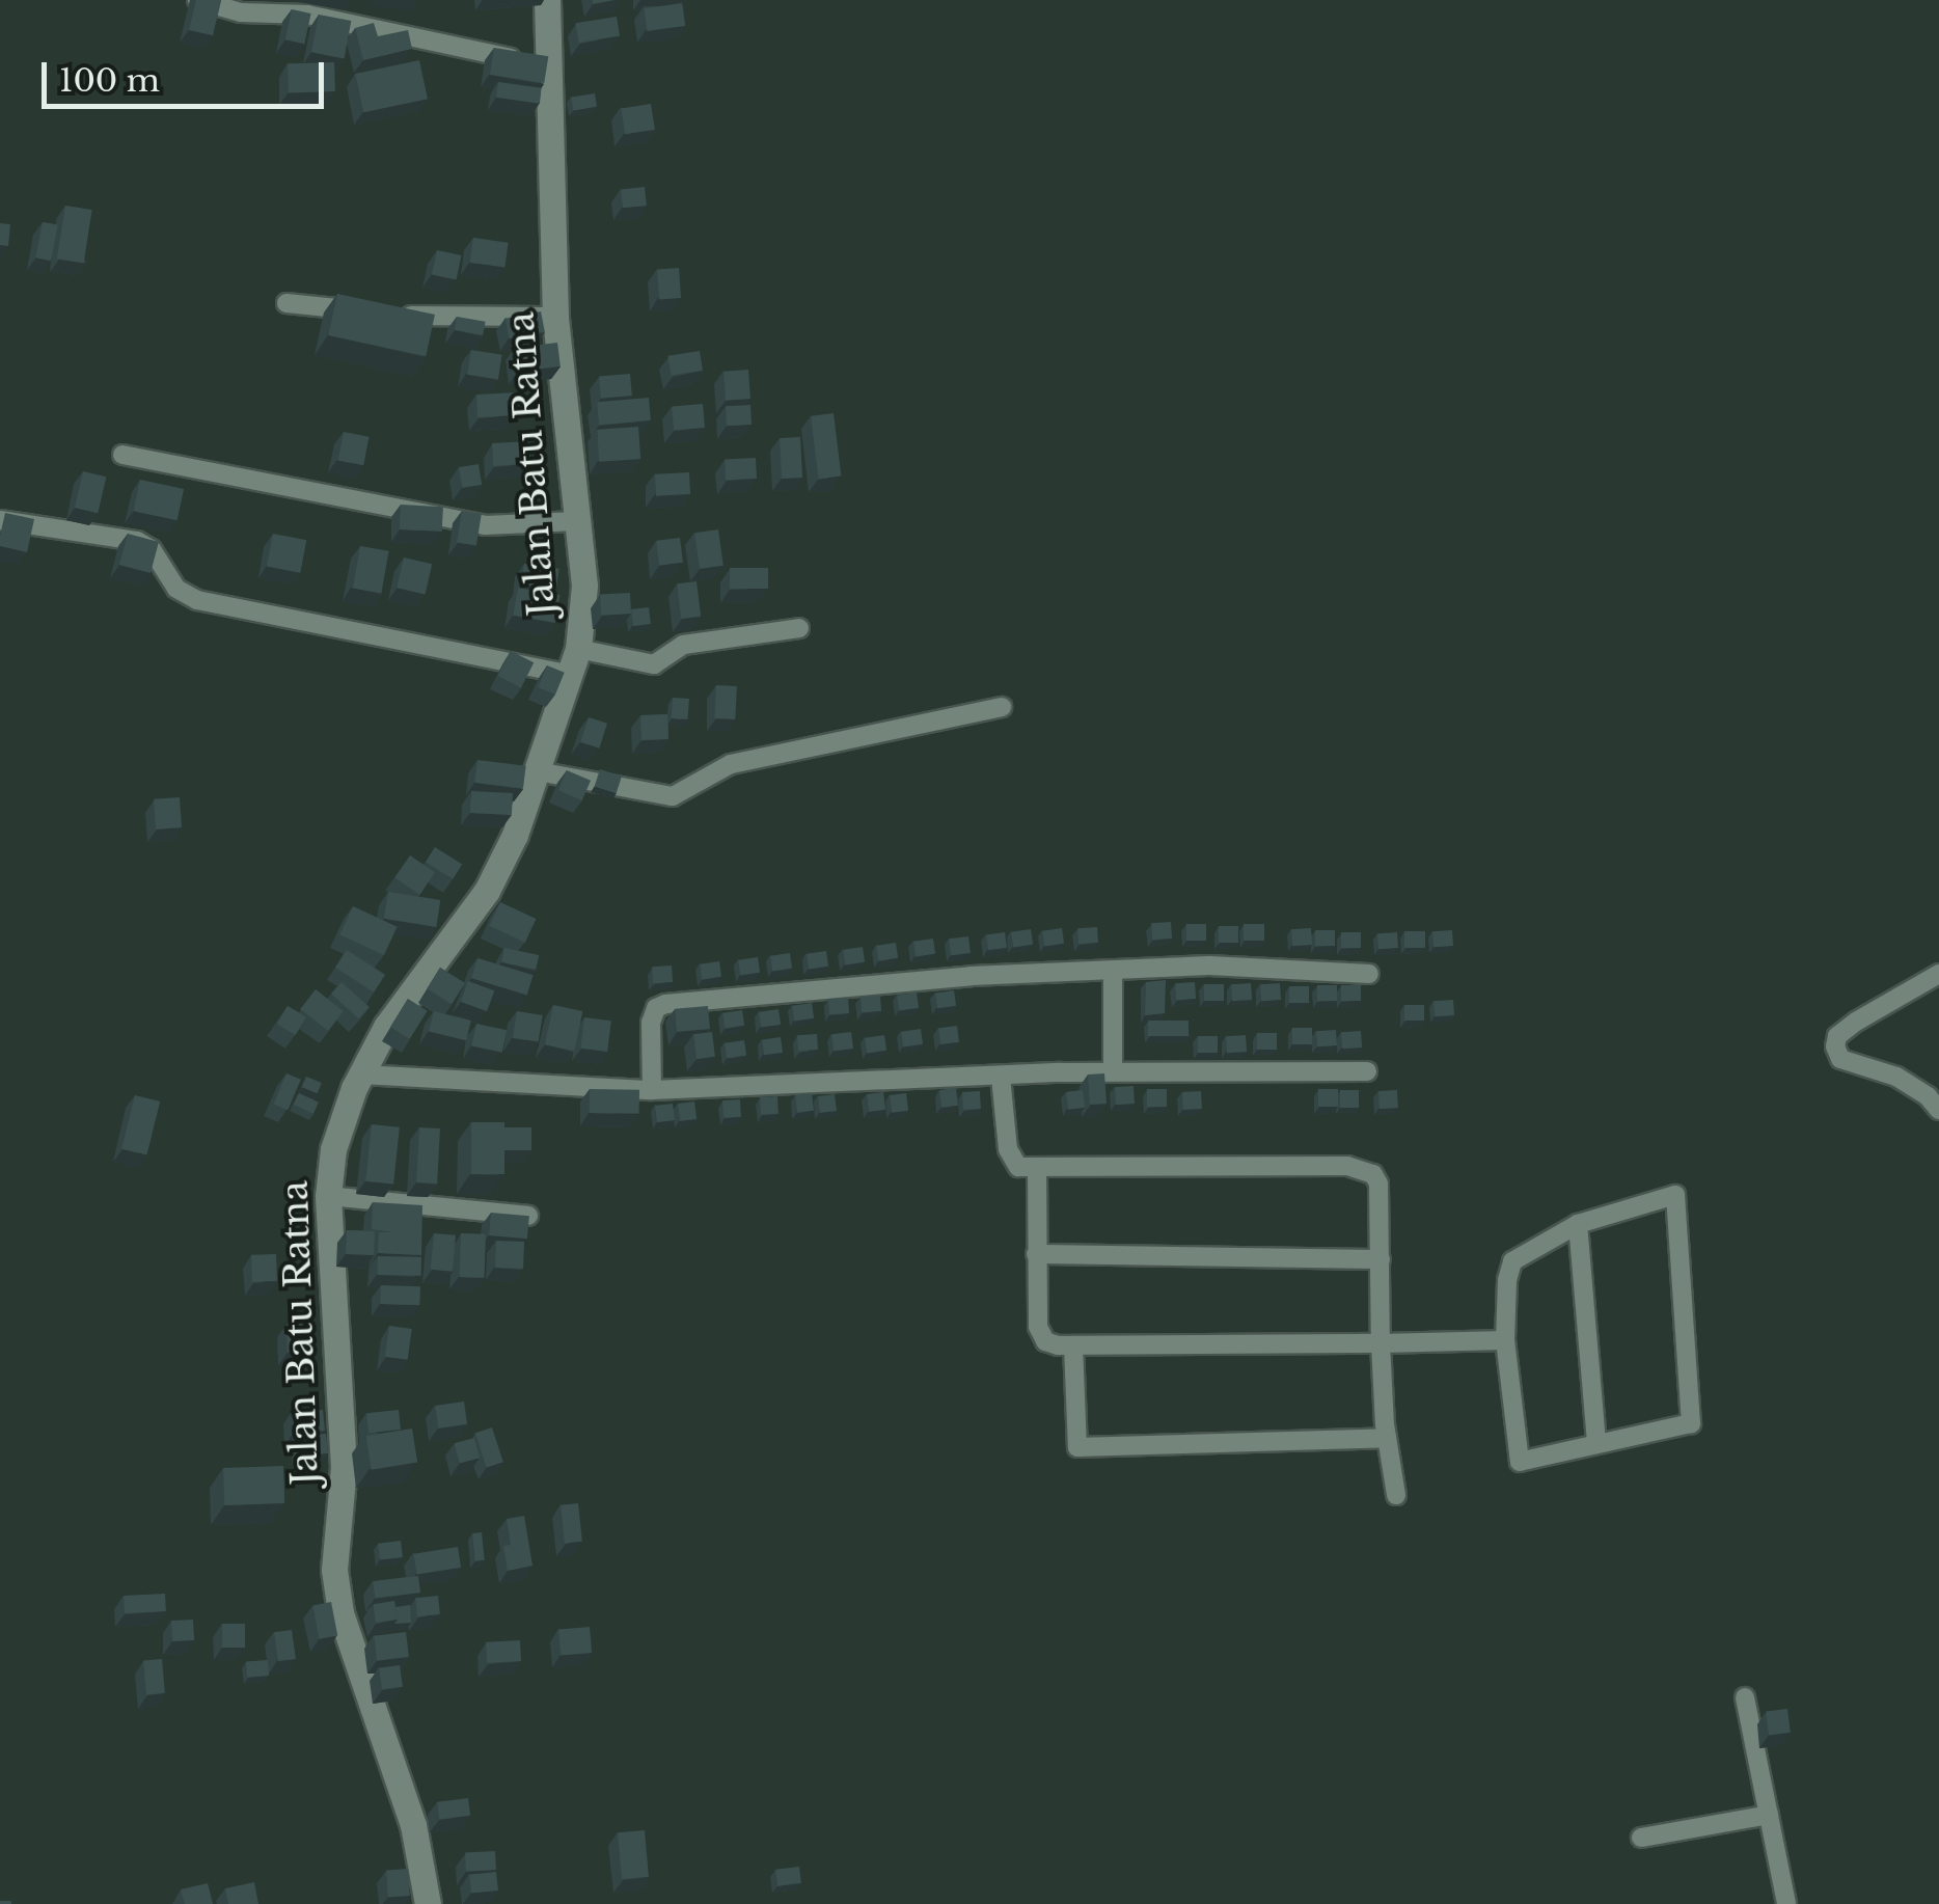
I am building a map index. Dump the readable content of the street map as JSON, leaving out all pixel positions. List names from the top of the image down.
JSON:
{
  "streets": {
    "street": ["Jalan Batu Ratna"]
  },
  "scale_bar": "100 m"
}
